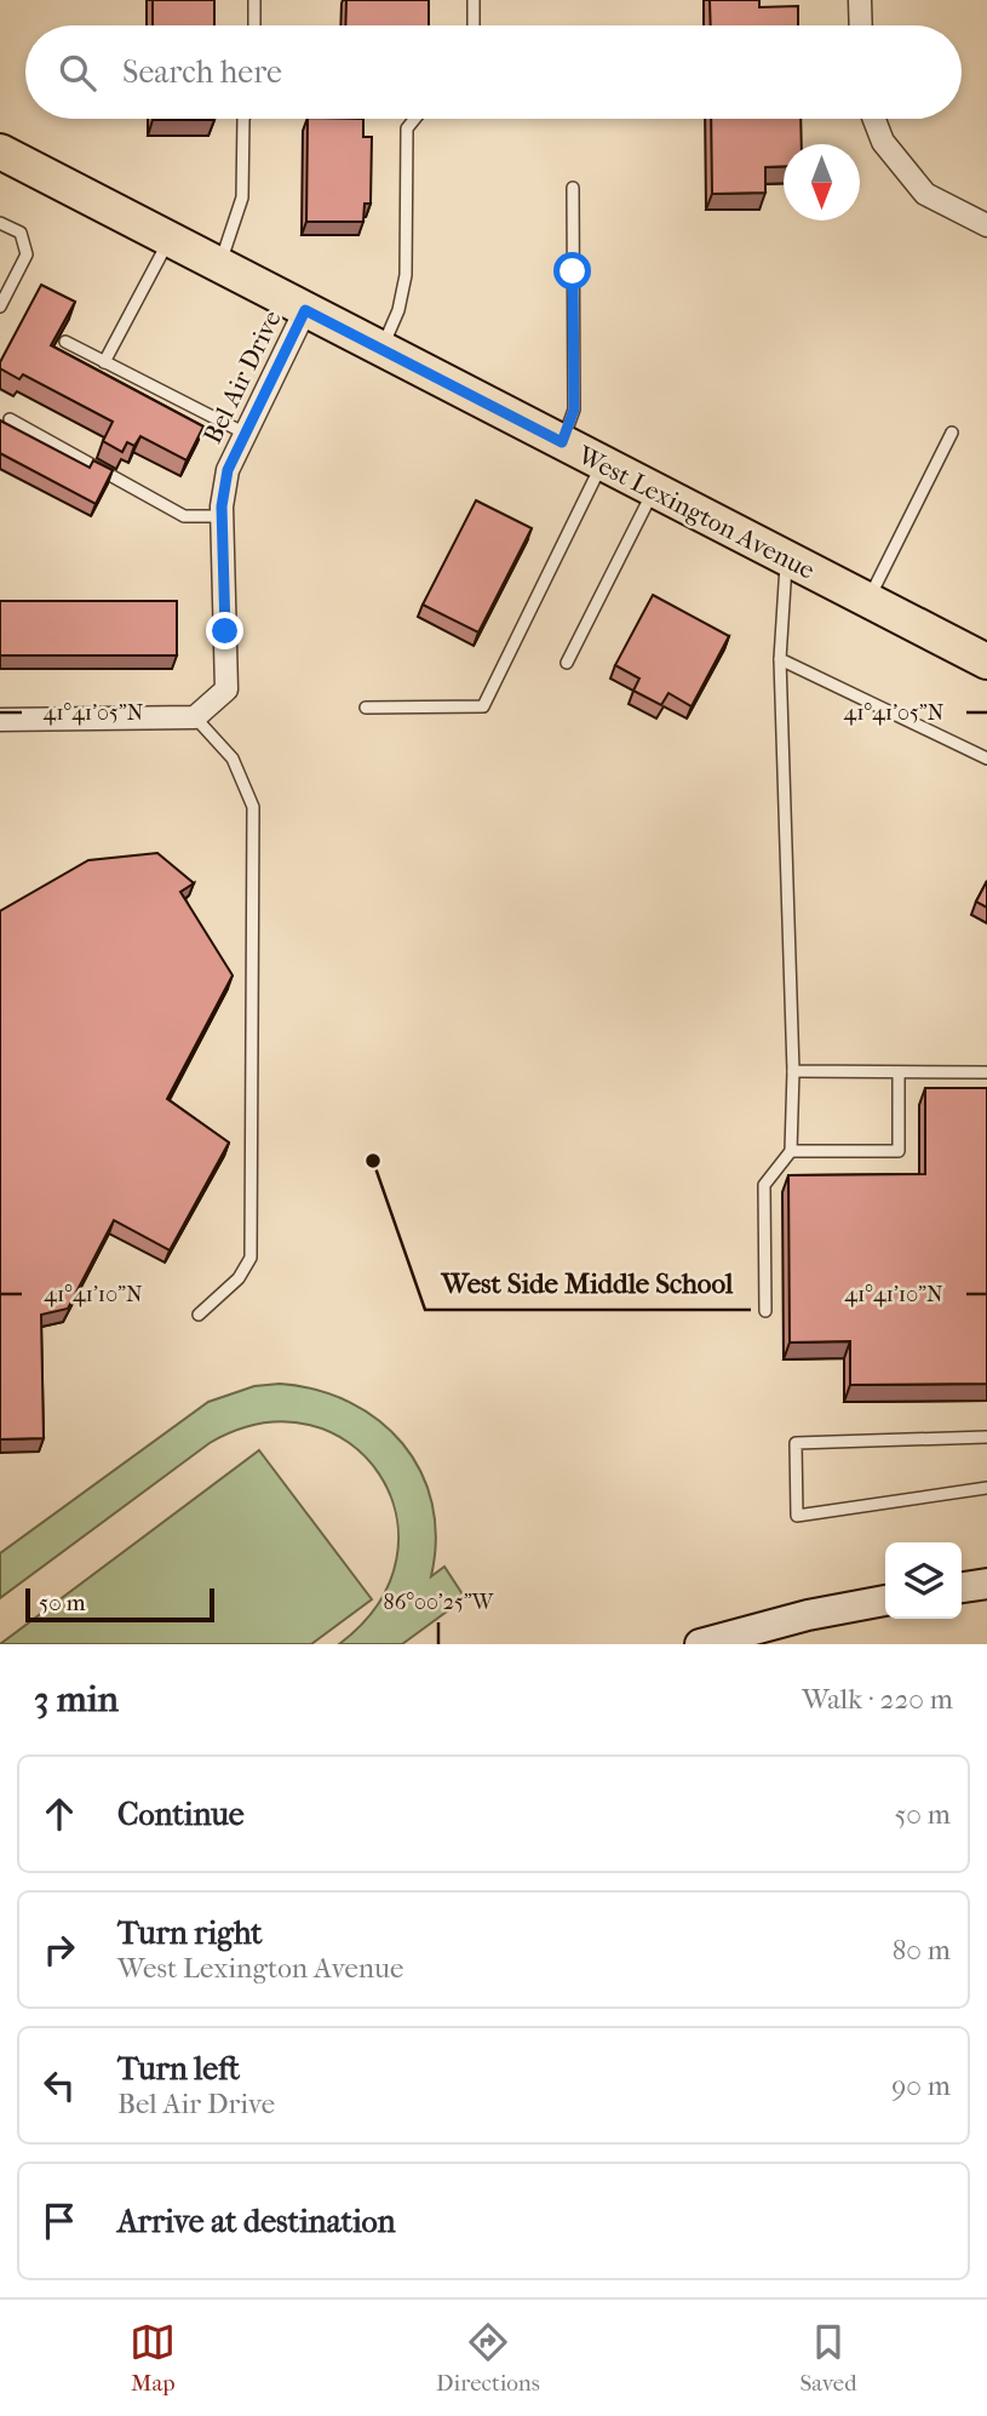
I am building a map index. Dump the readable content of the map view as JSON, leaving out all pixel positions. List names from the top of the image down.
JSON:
{
  "streets": {
    "main road": ["West Lexington Avenue"],
    "street": ["Bel Air Drive"]
  },
  "crossings": [
    ["Bel Air Drive", "West Lexington Avenue"]
  ],
  "places": ["West Side Middle School"],
  "scale_bar": "50 m",
  "north": "bottom",
  "page": {
    "search": "Search here",
    "scale": "50 m",
    "heading": ["3 min", "Walk · 220 m"],
    "list": [
      ["Continue", "50 m"],
      ["Turn right", "West Lexington Avenue", "80 m"],
      ["Turn left", "Bel Air Drive", "90 m"],
      "Arrive at destination"
    ],
    "nav": ["Map", "Directions", "Saved"]
  },
  "coordinates": ["41°41'05\"N", "41°41'10\"N", "86°00'25\"W"]
}
